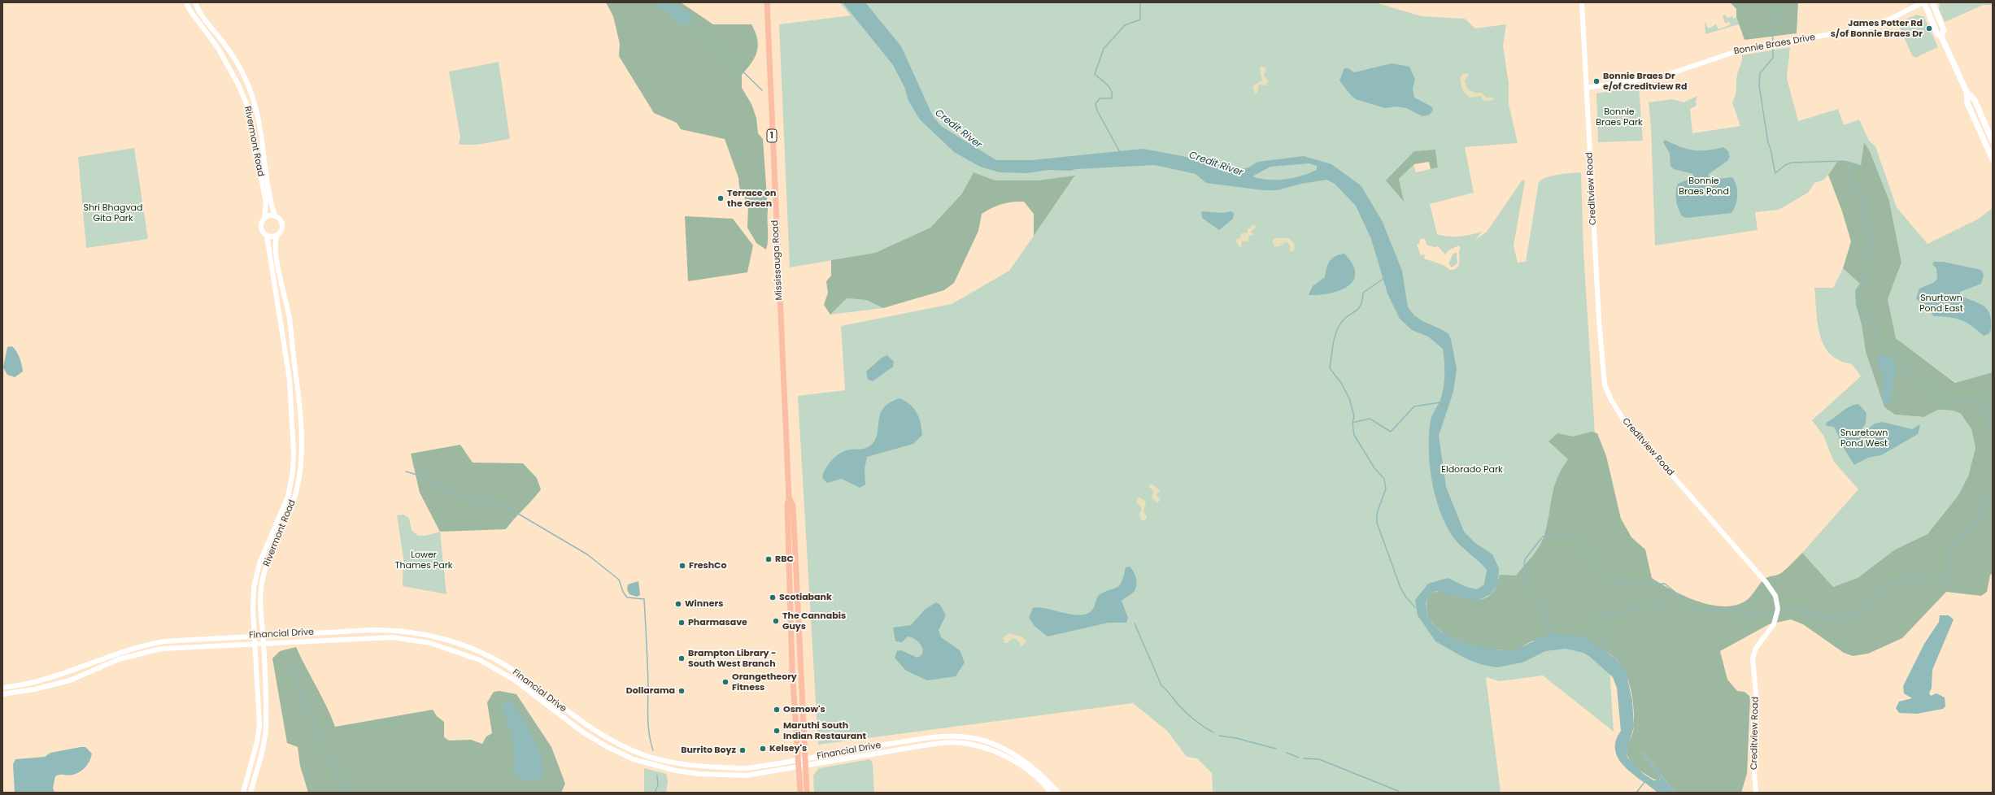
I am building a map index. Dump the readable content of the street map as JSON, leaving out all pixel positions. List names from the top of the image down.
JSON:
{
  "streets": {
    "main road": ["1", "Mississauga Road"],
    "street": [
      "Bonnie Braes Drive",
      "Rivermont Road",
      "Creditview Road",
      "Financial Drive"
    ]
  },
  "crossings": [
    ["Bonnie Braes Drive", "Creditview Road"],
    ["Rivermont Road", "Financial Drive"],
    ["Mississauga Road", "Financial Drive"]
  ],
  "water": ["Credit River"],
  "parks": [
    "Bonnie Braes Park",
    "Bonnie Braes Pond",
    "Shri Bhagvad Gita Park",
    "Snurtown Pond East",
    "Snuretown Pond West",
    "Eldorado Park",
    "Lower Thames Park"
  ],
  "places": [
    "James Potter Rd s/of Bonnie Braes Dr",
    "Bonnie Braes Dr e/of Creditview Rd",
    "Terrace on the Green",
    "RBC",
    "FreshCo",
    "Scotiabank",
    "Winners",
    "The Cannabis Guys",
    "Pharmasave",
    "Brampton Library - South West Branch",
    "Orangetheory Fitness",
    "Dollarama",
    "Osmow's",
    "Maruthi South Indian Restaurant",
    "Kelsey's",
    "Burrito Boyz"
  ]
}
